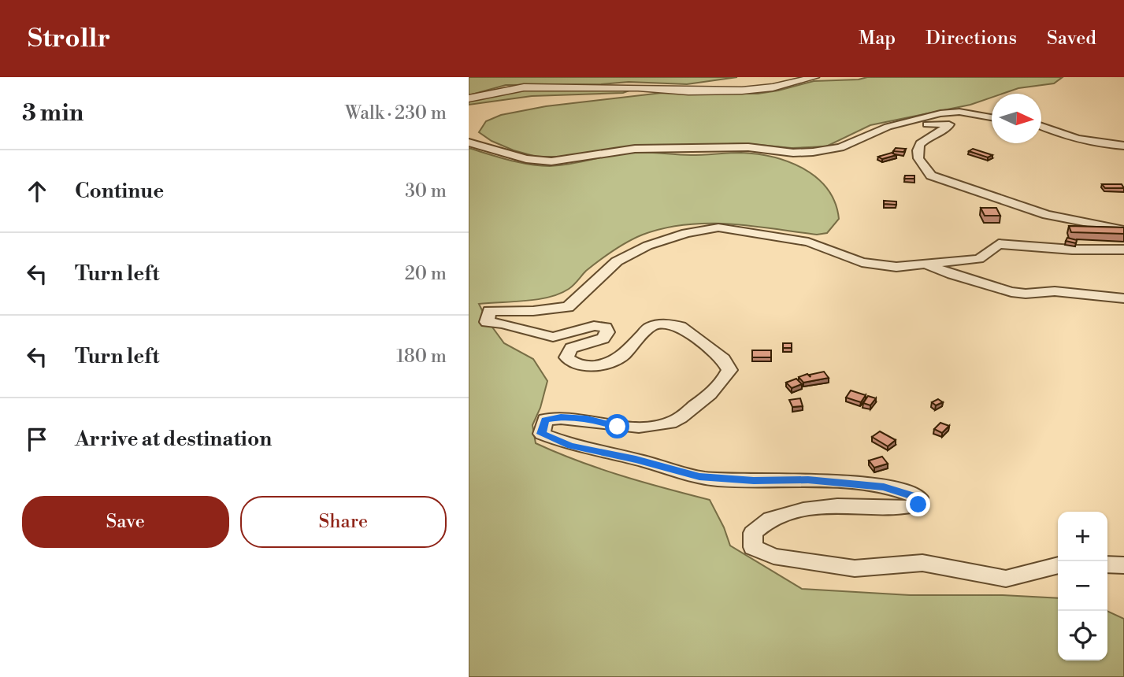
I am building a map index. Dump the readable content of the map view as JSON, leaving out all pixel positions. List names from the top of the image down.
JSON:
{
  "north": "right",
  "page": {
    "header": "Strollr",
    "nav": ["Map", "Directions", "Saved"],
    "heading": ["3 min", "Walk · 230 m"],
    "list": [
      ["Continue", "30 m"],
      ["Turn left", "20 m"],
      ["Turn left", "180 m"],
      "Arrive at destination"
    ],
    "buttons": ["Save", "Share"],
    "map_buttons": ["+", "−"]
  }
}
